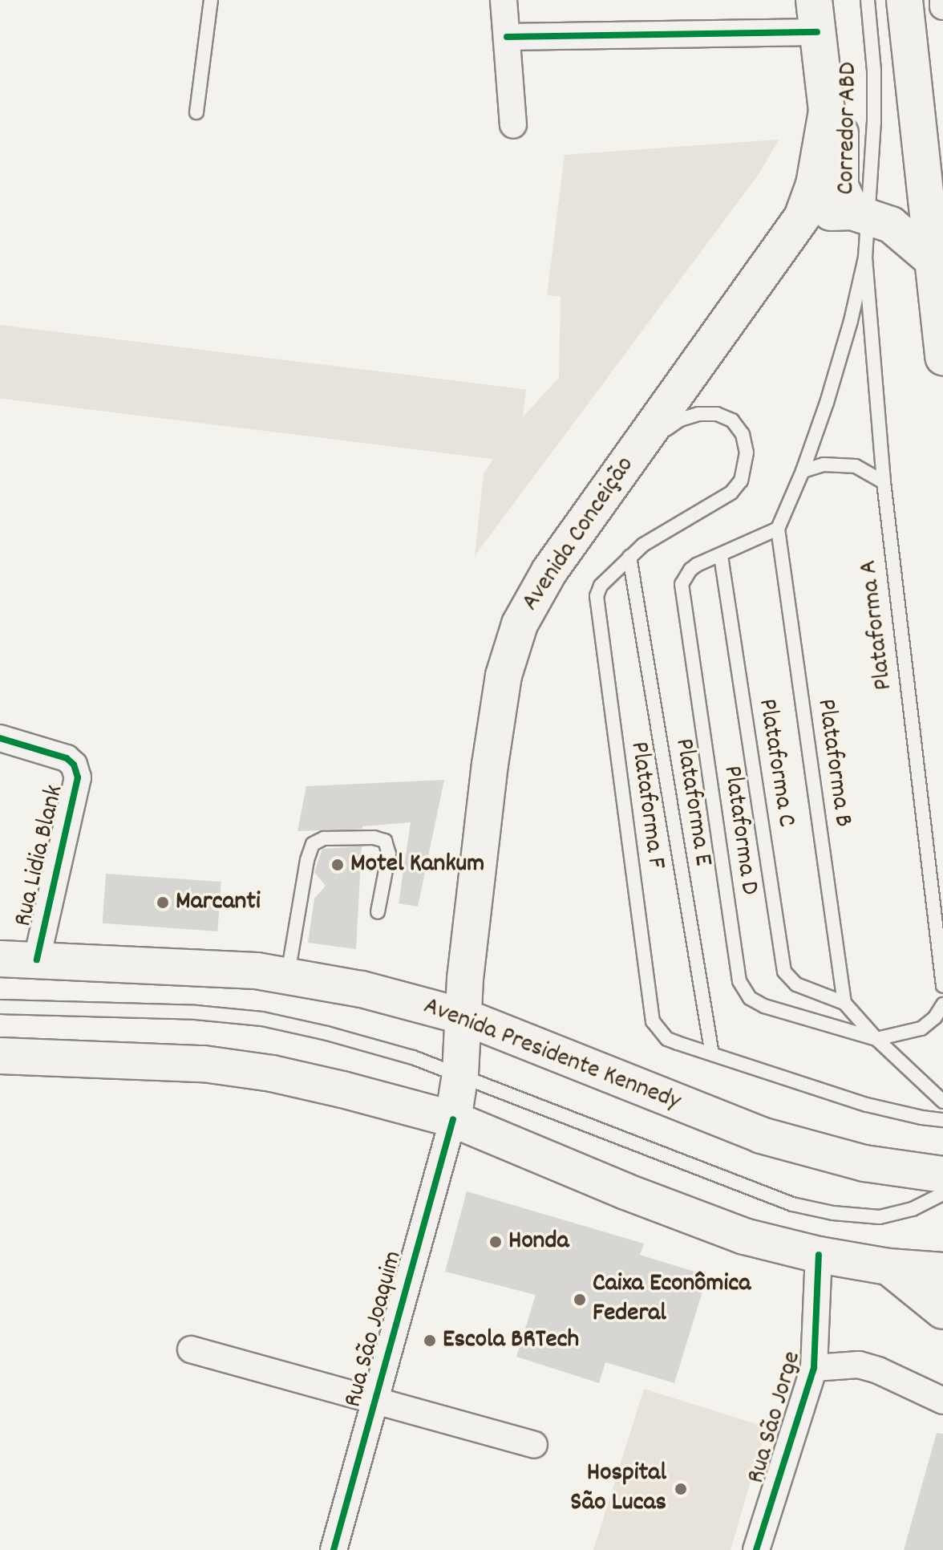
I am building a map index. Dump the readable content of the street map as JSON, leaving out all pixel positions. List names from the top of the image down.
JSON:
{
  "streets": {
    "main road": ["Avenida Conceição", "Avenida Presidente Kennedy"],
    "street": ["Rua Lidia Blank", "Rua São Joaquim", "Rua São Jorge"],
    "lane": [
      "Corredor ABD",
      "Plataforma A",
      "Plataforma C",
      "Plataforma B",
      "Plataforma E",
      "Plataforma F",
      "Plataforma D"
    ]
  },
  "crossings": [
    ["Corredor ABD", "Plataforma A"],
    ["Avenida Conceição", "Avenida Presidente Kennedy"],
    ["Avenida Conceição", "Rua São Joaquim"],
    ["Plataforma C", "Plataforma B"],
    ["Plataforma C", "Plataforma D"],
    ["Plataforma E", "Plataforma F"],
    ["Rua Lidia Blank", "Avenida Presidente Kennedy"]
  ],
  "places": [
    "Motel Kankum",
    "Marcanti",
    "Honda",
    "Caixa Econômica Federal",
    "Escola BRTech",
    "Hospital São Lucas"
  ]
}
